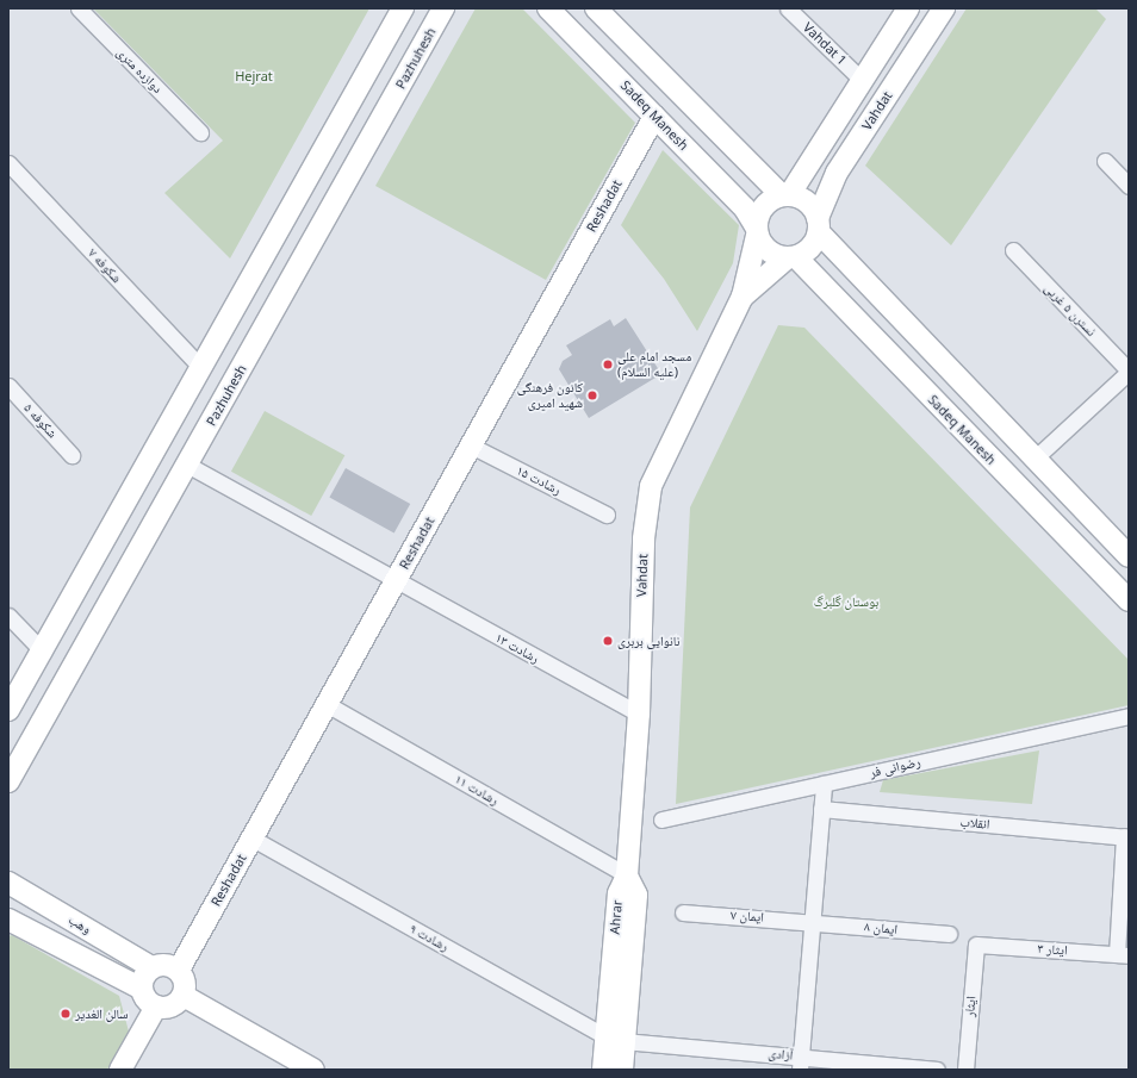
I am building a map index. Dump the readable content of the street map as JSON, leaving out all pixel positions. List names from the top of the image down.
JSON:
{
  "streets": {
    "street": [
      "Vahdat 1",
      "Pazhuhesh",
      "دوازده متری",
      "Vahdat",
      "Sadeq Manesh",
      "Reshadat",
      "شکوفه ۷",
      "نسترن ۵ غربی",
      "شکوفه ۵",
      "رشادت ۱۵",
      "رشادت ۱۳",
      "رضوانی فر",
      "رشادت ۱۱",
      "انقلاب",
      "ایمان ۷",
      "Ahrar",
      "وهب",
      "ایمان ۸",
      "رشادت ۹",
      "ایثار ۳",
      "ایثار",
      "آزادی"
    ]
  },
  "crossings": [
    ["Pazhuhesh", "رشادت ۱۳"],
    ["Vahdat", "Sadeq Manesh"],
    ["Vahdat", "رشادت ۱۳"],
    ["Vahdat", "رشادت ۱۱"],
    ["Vahdat", "Ahrar"],
    ["Sadeq Manesh", "Reshadat"],
    ["Reshadat", "رشادت ۱۵"],
    ["Reshadat", "رشادت ۱۳"],
    ["Reshadat", "رشادت ۱۱"],
    ["Reshadat", "وهب"],
    ["Reshadat", "رشادت ۹"],
    ["رشادت ۱۱", "Ahrar"],
    ["ایمان ۷", "ایمان ۸"],
    ["Ahrar", "رشادت ۹"],
    ["Ahrar", "آزادی"],
    ["رشادت ۹", "آزادی"],
    ["ایثار ۳", "ایثار"]
  ],
  "parks": ["Hejrat", "بوستان گلبرگ"],
  "places": [
    "مسجد امام علی (علیه السلام)",
    "کانون فرهنگی شهید امیری",
    "نانوایی بربری",
    "سالن الغدیر"
  ]
}
